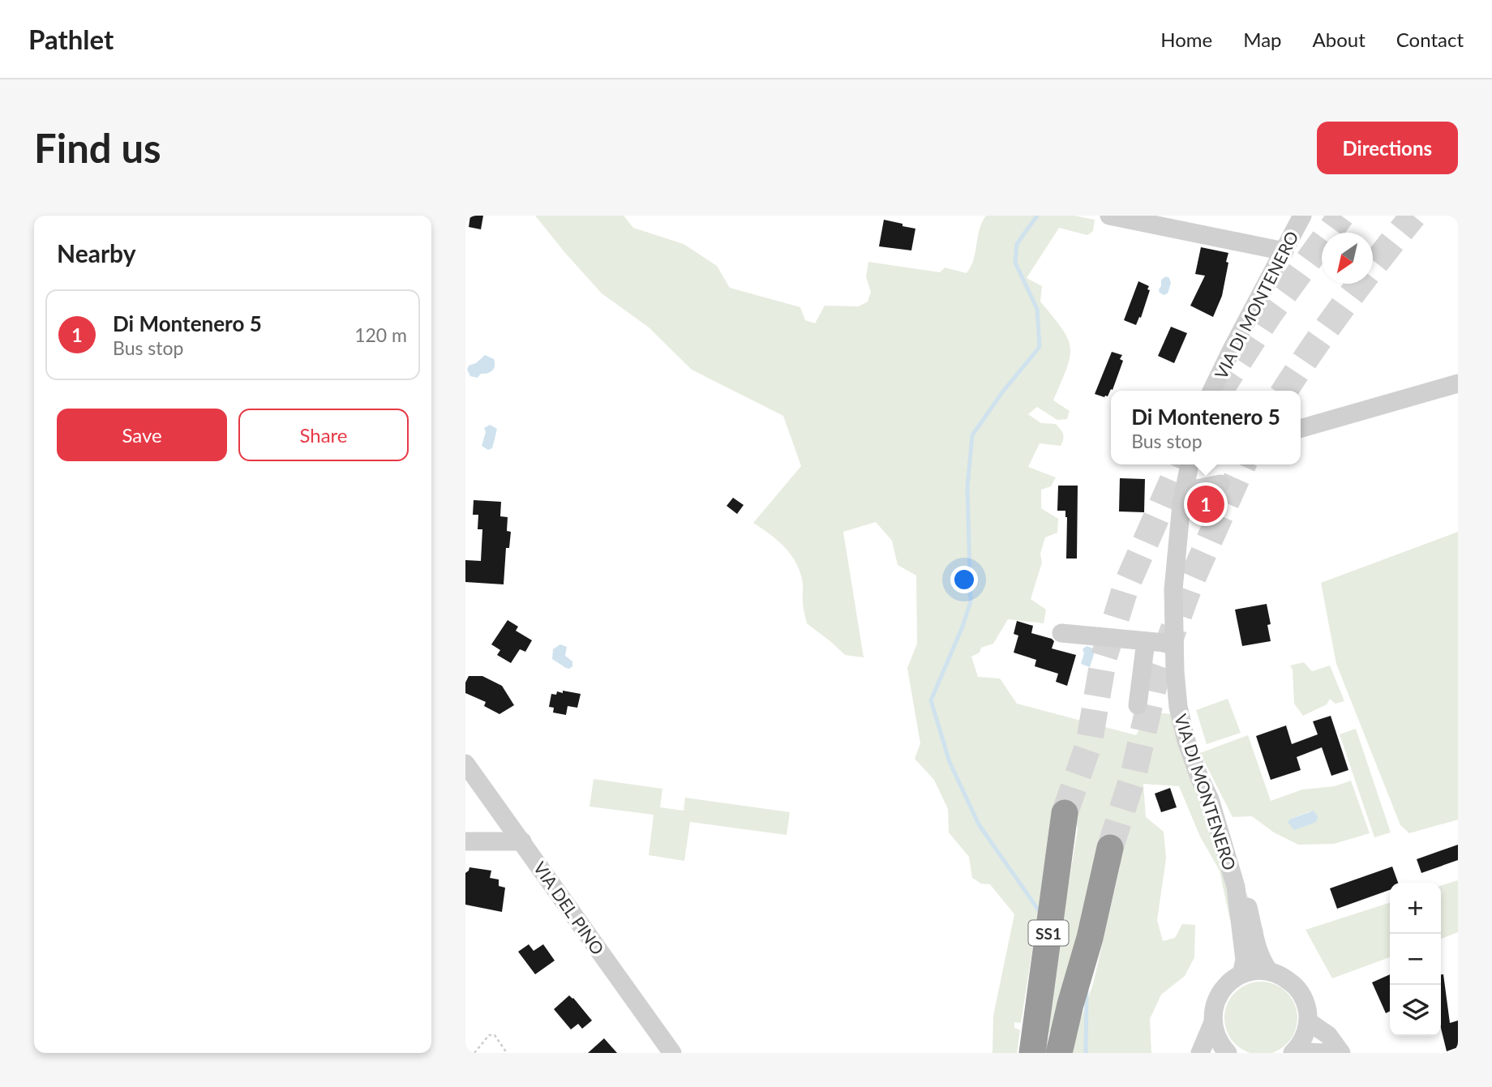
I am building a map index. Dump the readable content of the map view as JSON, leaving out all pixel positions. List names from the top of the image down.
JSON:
{
  "streets": {
    "highway": ["SS1"],
    "street": ["VIA DI MONTENERO", "VIA DEL PINO"]
  },
  "north": "bottom left",
  "page": {
    "header": "Pathlet",
    "nav": [
      "Home",
      "Map",
      "About",
      "Contact"
    ],
    "buttons": [
      "Directions",
      ["Save", "Share"]
    ],
    "title": "Find us",
    "heading": "Nearby",
    "list": [
      {
        "mark": "1",
        "name": "Di Montenero 5",
        "note": "Bus stop",
        "value": "120 m"
      }
    ],
    "popup": ["Di Montenero 5", "Bus stop"],
    "pins": "1",
    "map_buttons": ["+", "−"]
  }
}
